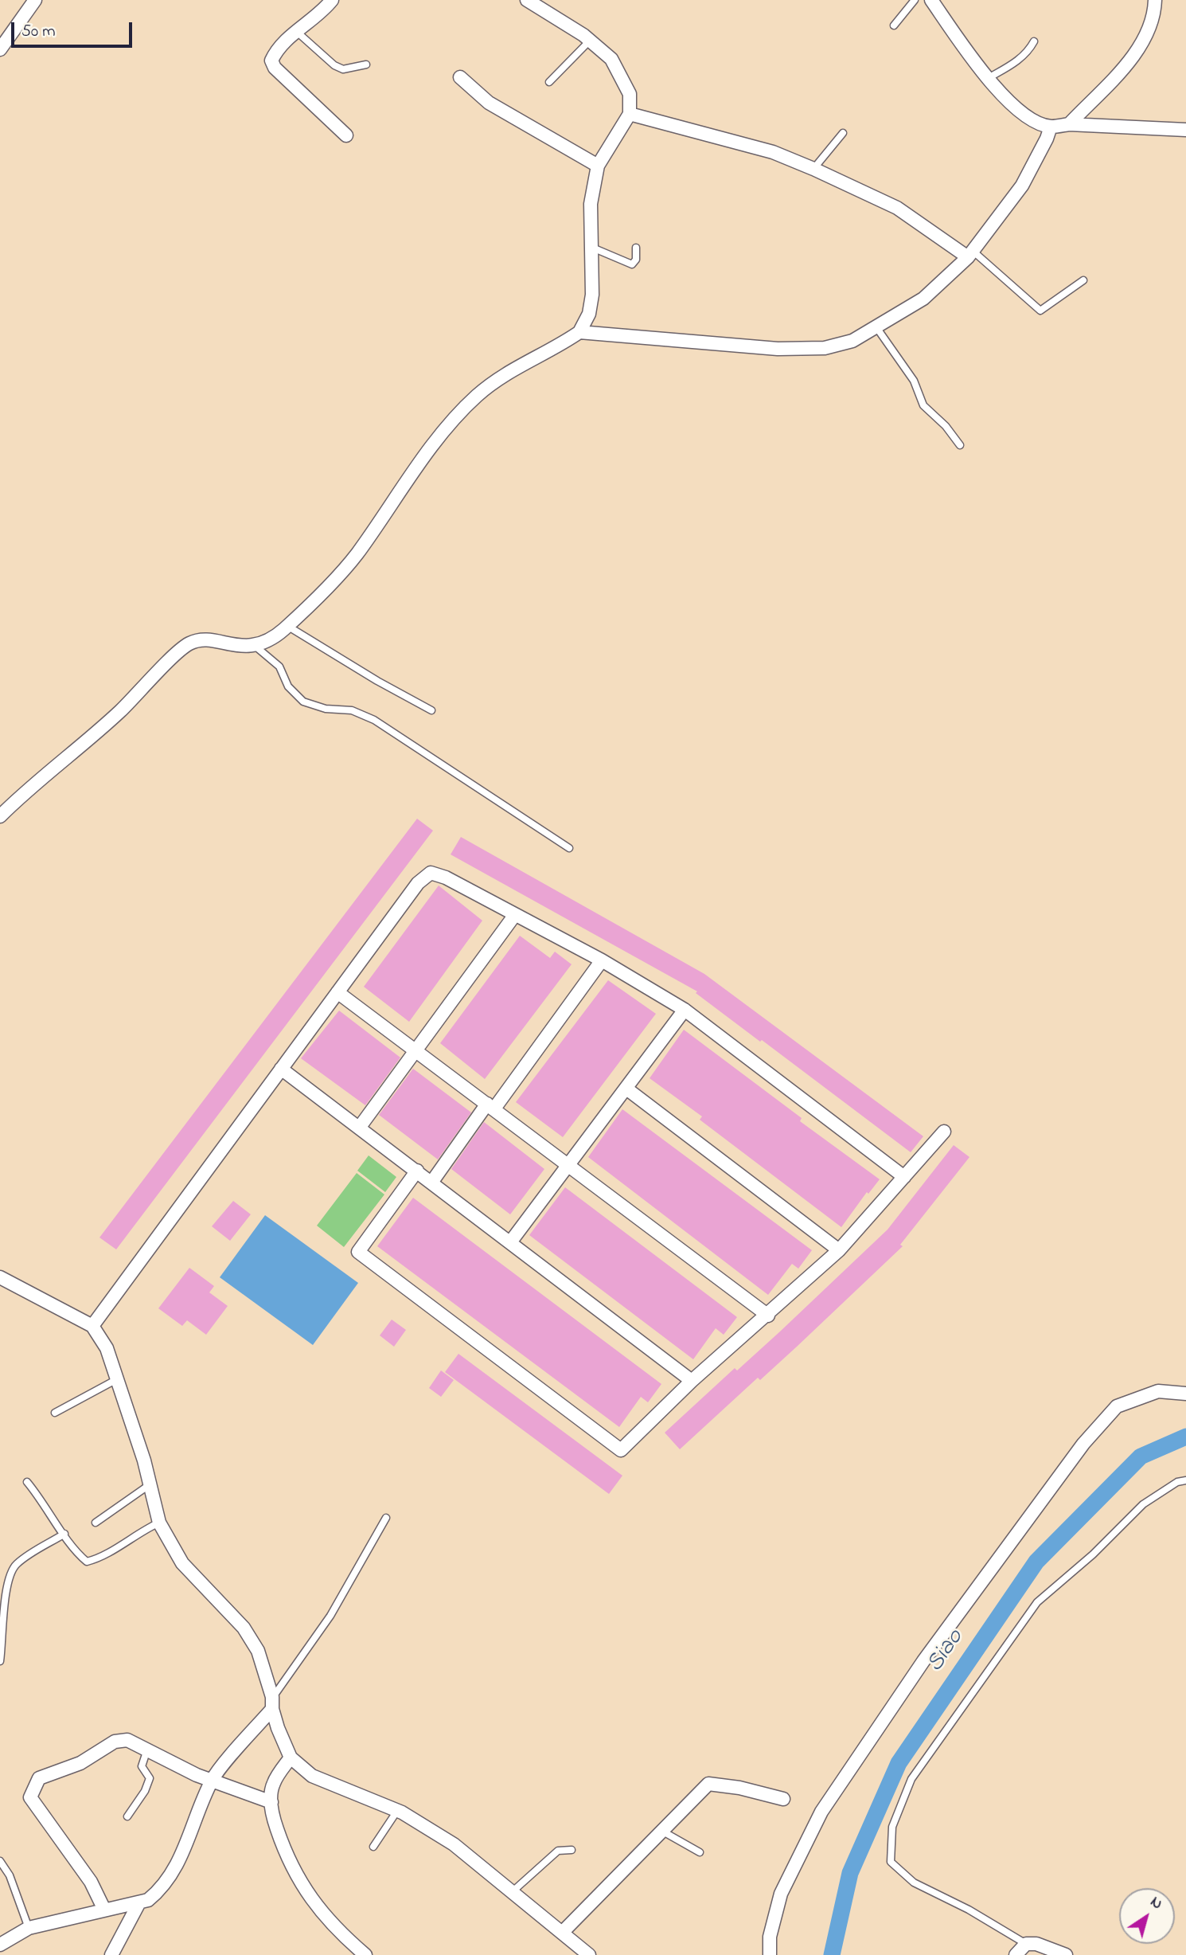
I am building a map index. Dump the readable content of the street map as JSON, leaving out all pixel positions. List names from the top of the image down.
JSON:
{
  "water": ["Siao"],
  "scale_bar": "50 m",
  "north": "top right"
}
